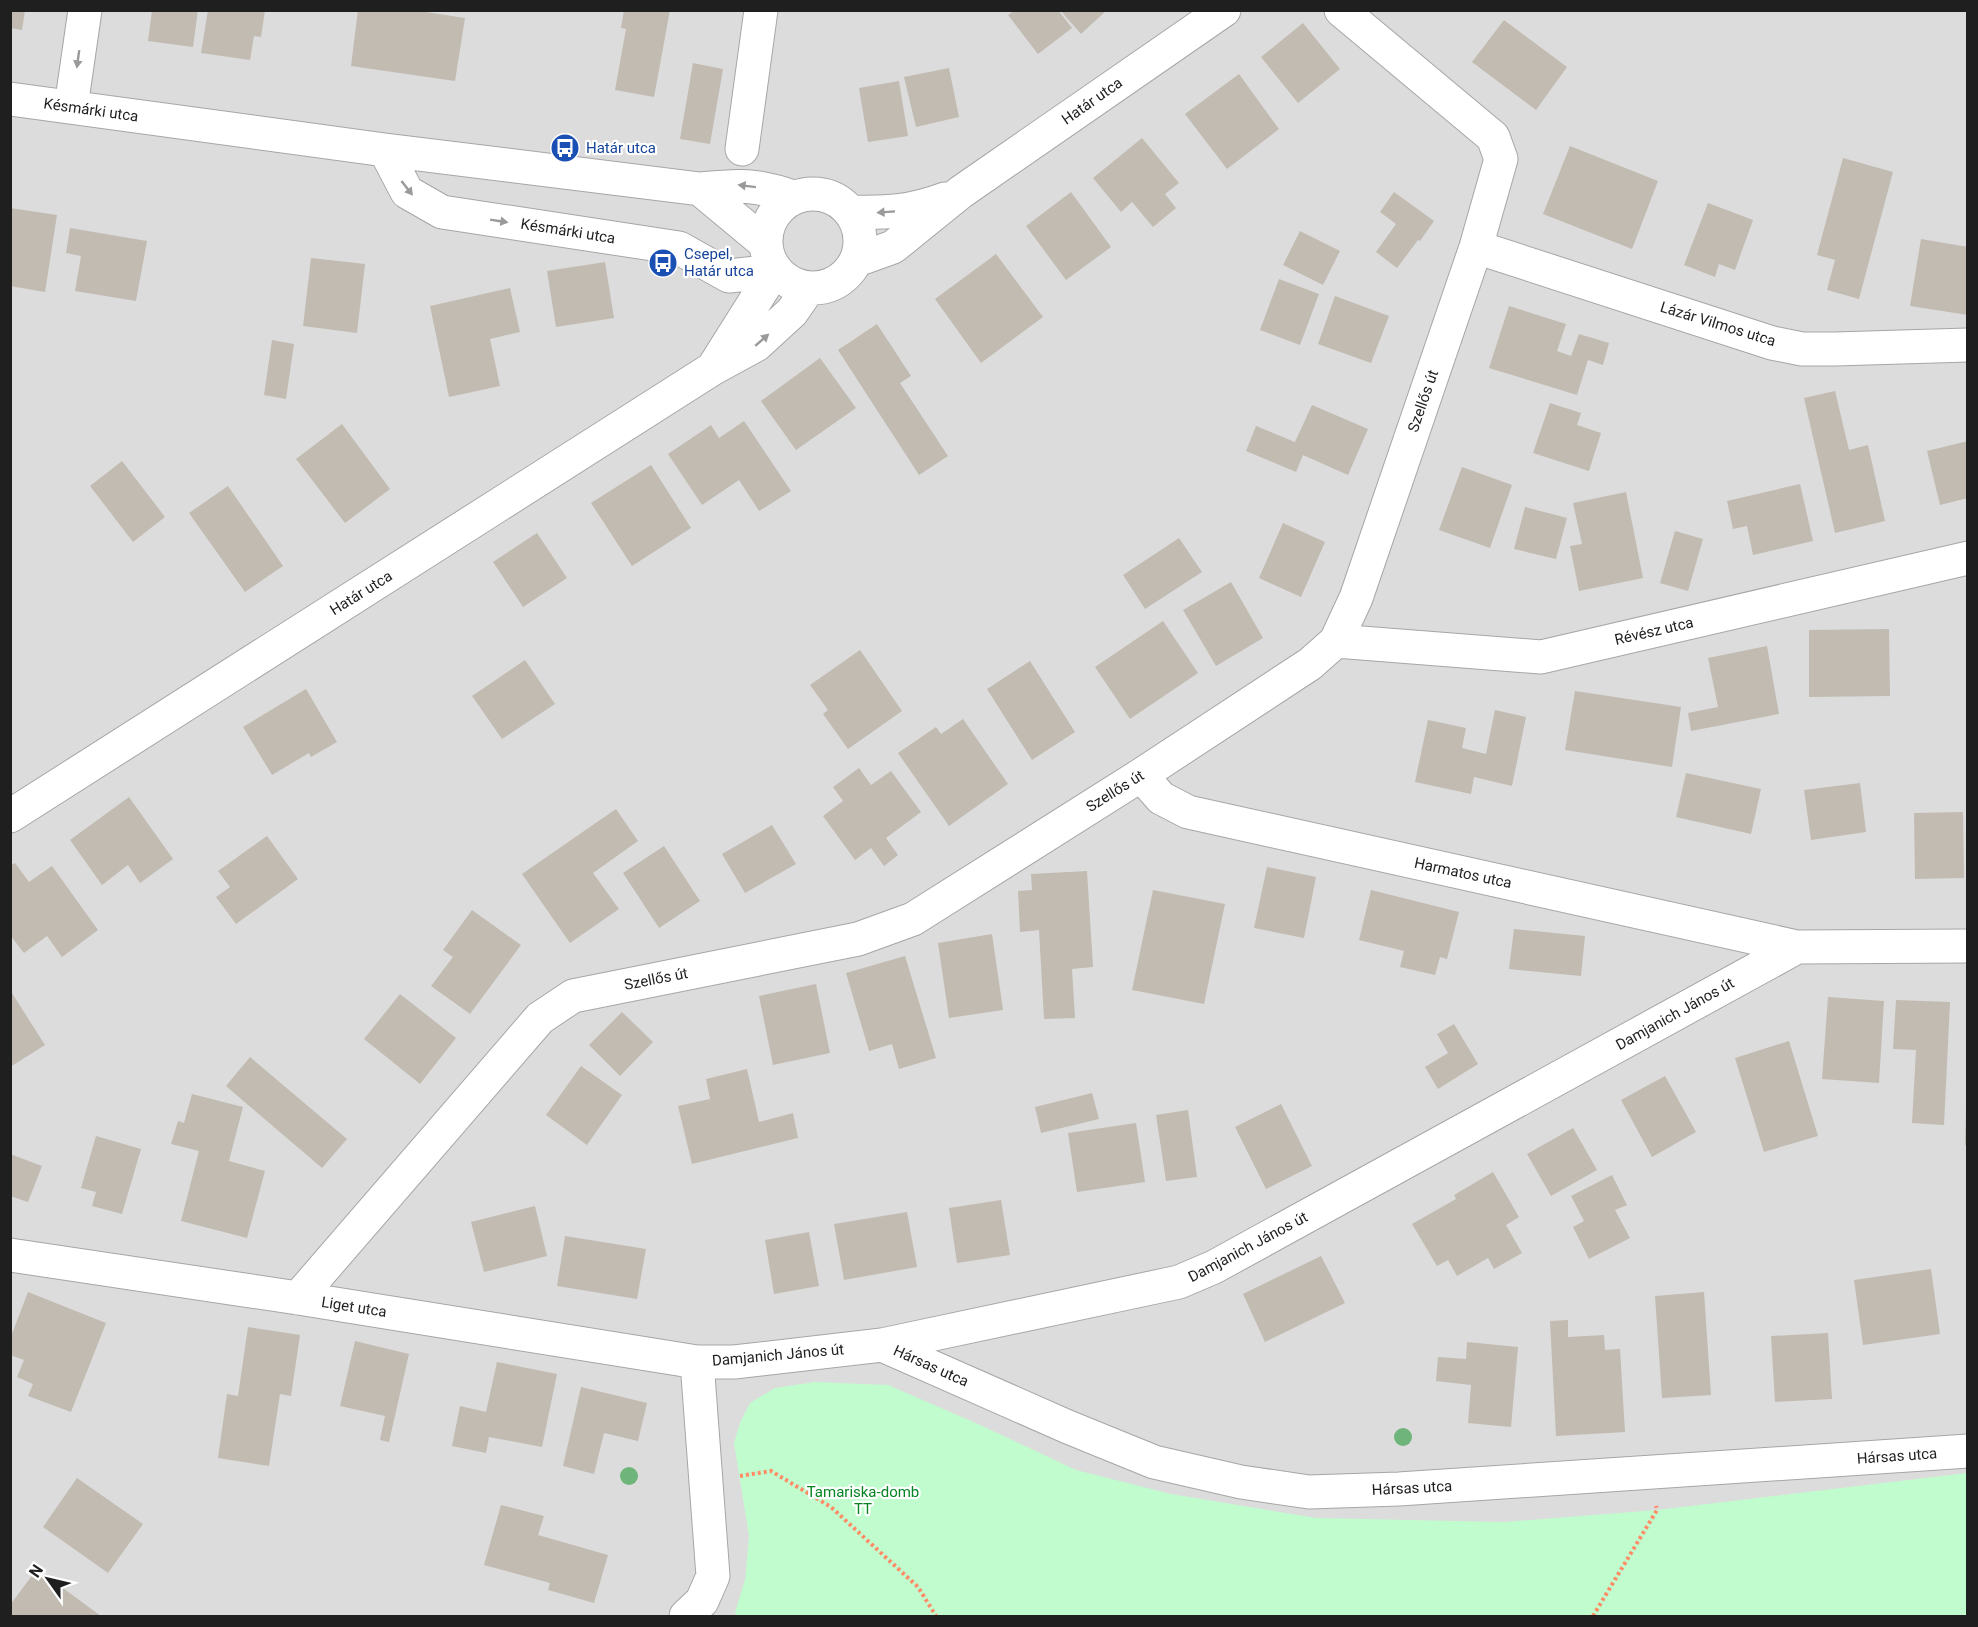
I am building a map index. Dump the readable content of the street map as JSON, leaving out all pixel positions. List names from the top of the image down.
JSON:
{
  "streets": {
    "street": [
      "Határ utca",
      "Késmárki utca",
      "Lázár Vilmos utca",
      "Szellős út",
      "Révész utca",
      "Harmatos utca",
      "Damjanich János út",
      "Liget utca",
      "Hársas utca"
    ]
  },
  "crossings": [
    ["Határ utca", "Késmárki utca"],
    ["Lázár Vilmos utca", "Szellős út"],
    ["Szellős út", "Révész utca"],
    ["Szellős út", "Harmatos utca"],
    ["Szellős út", "Liget utca"],
    ["Harmatos utca", "Damjanich János út"],
    ["Damjanich János út", "Liget utca"],
    ["Damjanich János út", "Hársas utca"]
  ],
  "parks": ["Tamariska-domb TT"],
  "places": {
    "bus stop": ["Határ utca", "Csepel, Határ utca"]
  },
  "north": "top left"
}
